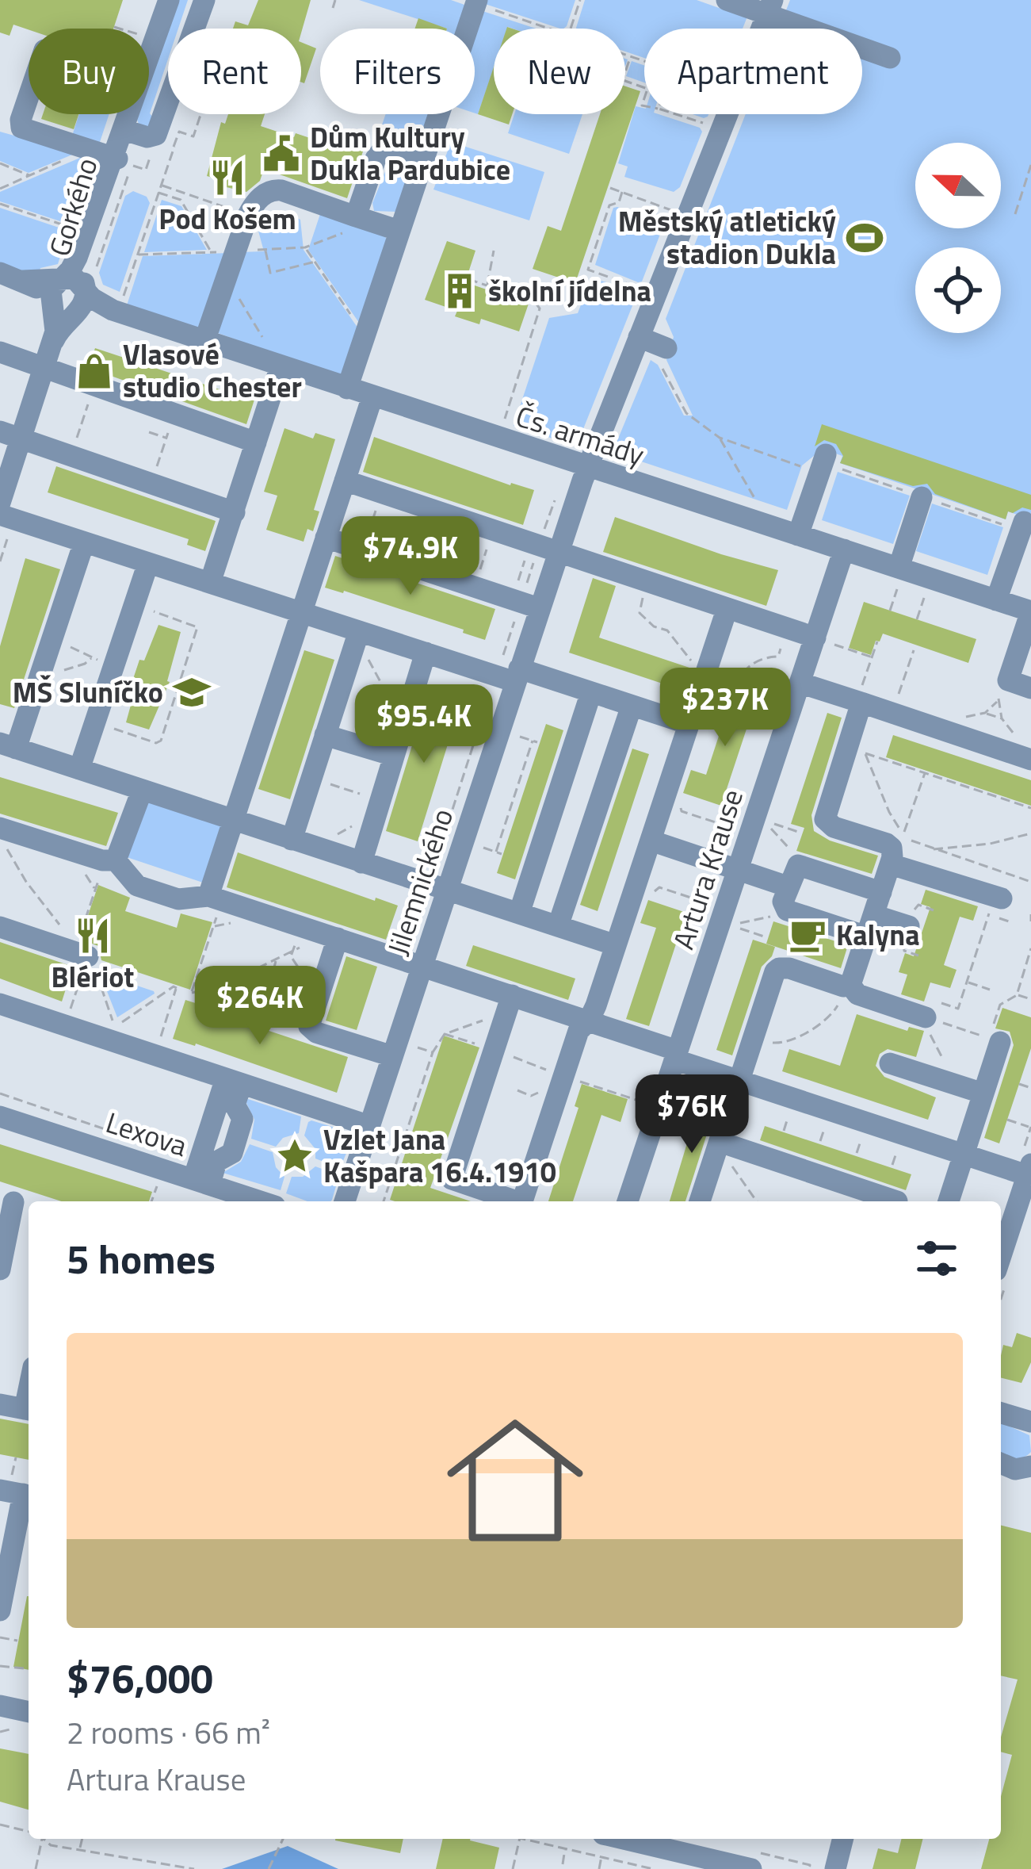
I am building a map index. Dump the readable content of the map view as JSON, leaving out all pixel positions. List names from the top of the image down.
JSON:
{
  "streets": {
    "street": [
      "Gorkého",
      "Čs. armády",
      "Artura Krause",
      "Jilemnického",
      "Lexova"
    ]
  },
  "crossings": [
    ["Gorkého", "Čs. armády"],
    ["Čs. armády", "Artura Krause"],
    ["Čs. armády", "Jilemnického"]
  ],
  "places": {
    "public building": ["Dům Kultury Dukla Pardubice"],
    "restaurant": ["Pod Košem", "Blériot"],
    "sports": ["Městský atletický stadion Dukla"],
    "building": ["školní jídelna"],
    "shop": ["Vlasové studio Chester"],
    "school or university": ["MŠ Sluníčko"],
    "cafe": ["Kalyna"],
    "place": ["Vzlet Jana Kašpara 16.4.1910"]
  },
  "north": "left",
  "page": {
    "chip": [
      "Buy",
      "Rent",
      "Filters",
      "New",
      "Apartment"
    ],
    "price": [
      "$74.9K",
      "$237K",
      "$95.4K",
      "$264K",
      "$76K"
    ],
    "heading": "5 homes",
    "list": [
      {
        "name": "$76,000",
        "note": "2 rooms · 66 m² · Artura Krause"
      }
    ]
  }
}
